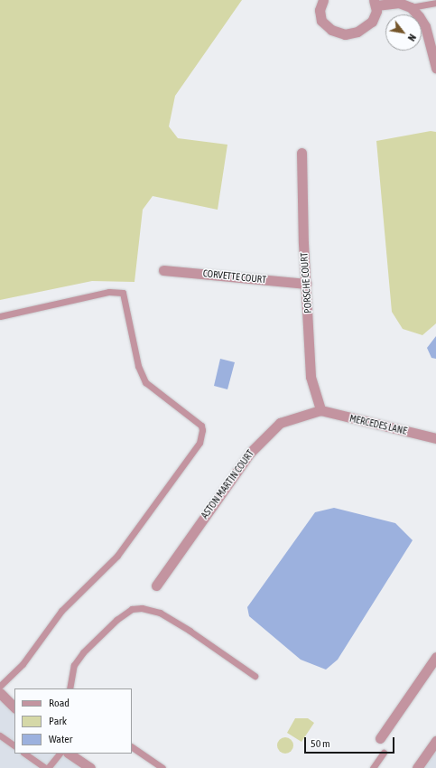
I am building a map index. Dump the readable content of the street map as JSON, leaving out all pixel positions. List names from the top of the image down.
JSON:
{
  "streets": {
    "street": [
      "CORVETTE COURT",
      "PORSCHE COURT",
      "MERCEDES LANE",
      "ASTON MARTIN COURT"
    ]
  },
  "crossings": [
    ["CORVETTE COURT", "PORSCHE COURT"],
    ["PORSCHE COURT", "MERCEDES LANE"],
    ["PORSCHE COURT", "ASTON MARTIN COURT"],
    ["MERCEDES LANE", "ASTON MARTIN COURT"]
  ],
  "legend": ["Road", "Park", "Water"],
  "scale_bar": "50 m",
  "north": "bottom right"
}
